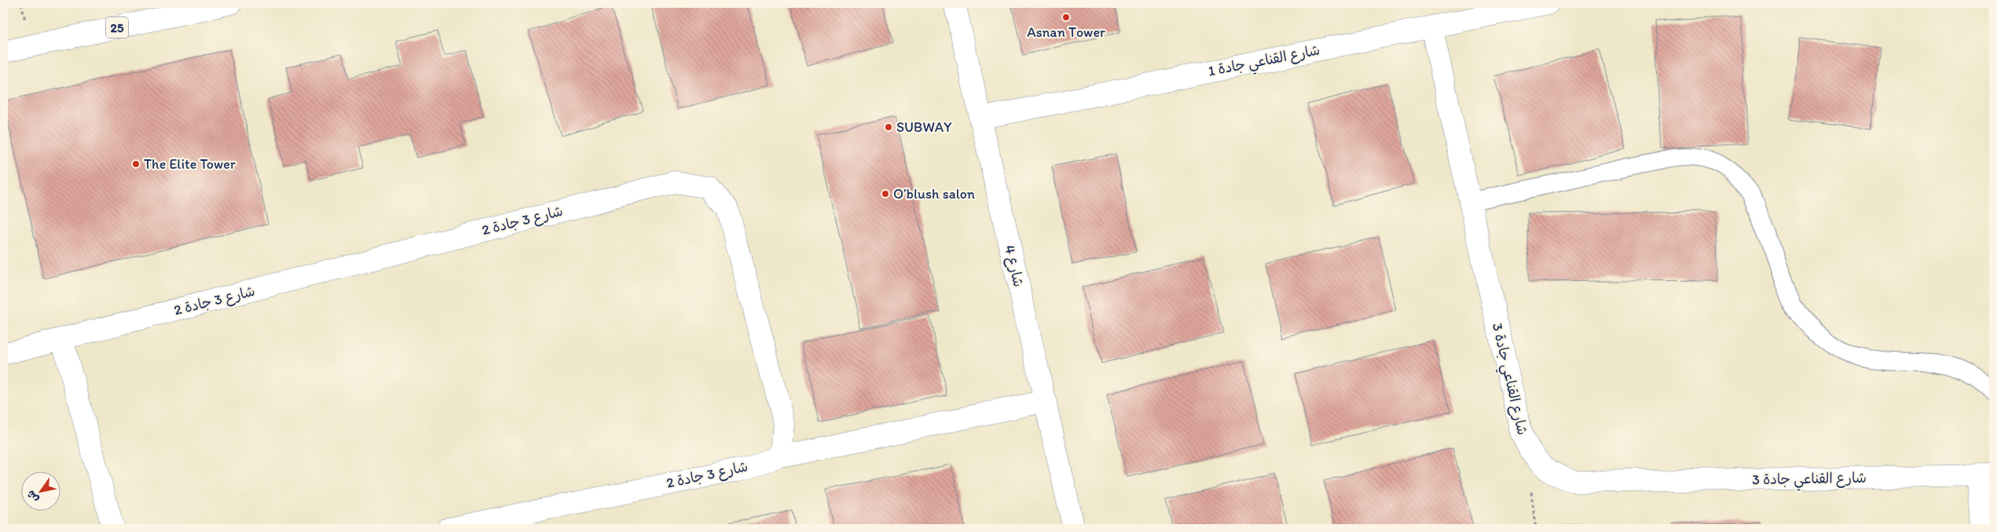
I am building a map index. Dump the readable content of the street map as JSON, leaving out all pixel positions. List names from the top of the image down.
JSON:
{
  "streets": {
    "street": [
      "25",
      "شارع القناعي جادة 1",
      "شارع 3 جادة 2",
      "شارع 4",
      "شارع القناعي جادة 3"
    ]
  },
  "crossings": [
    ["شارع القناعي جادة 1", "شارع 4"],
    ["شارع القناعي جادة 1", "شارع القناعي جادة 3"],
    ["شارع 3 جادة 2", "شارع 4"]
  ],
  "places": [
    "Asnan Tower",
    "SUBWAY",
    "The Elite Tower",
    "O’blush salon"
  ],
  "north": "bottom left"
}
